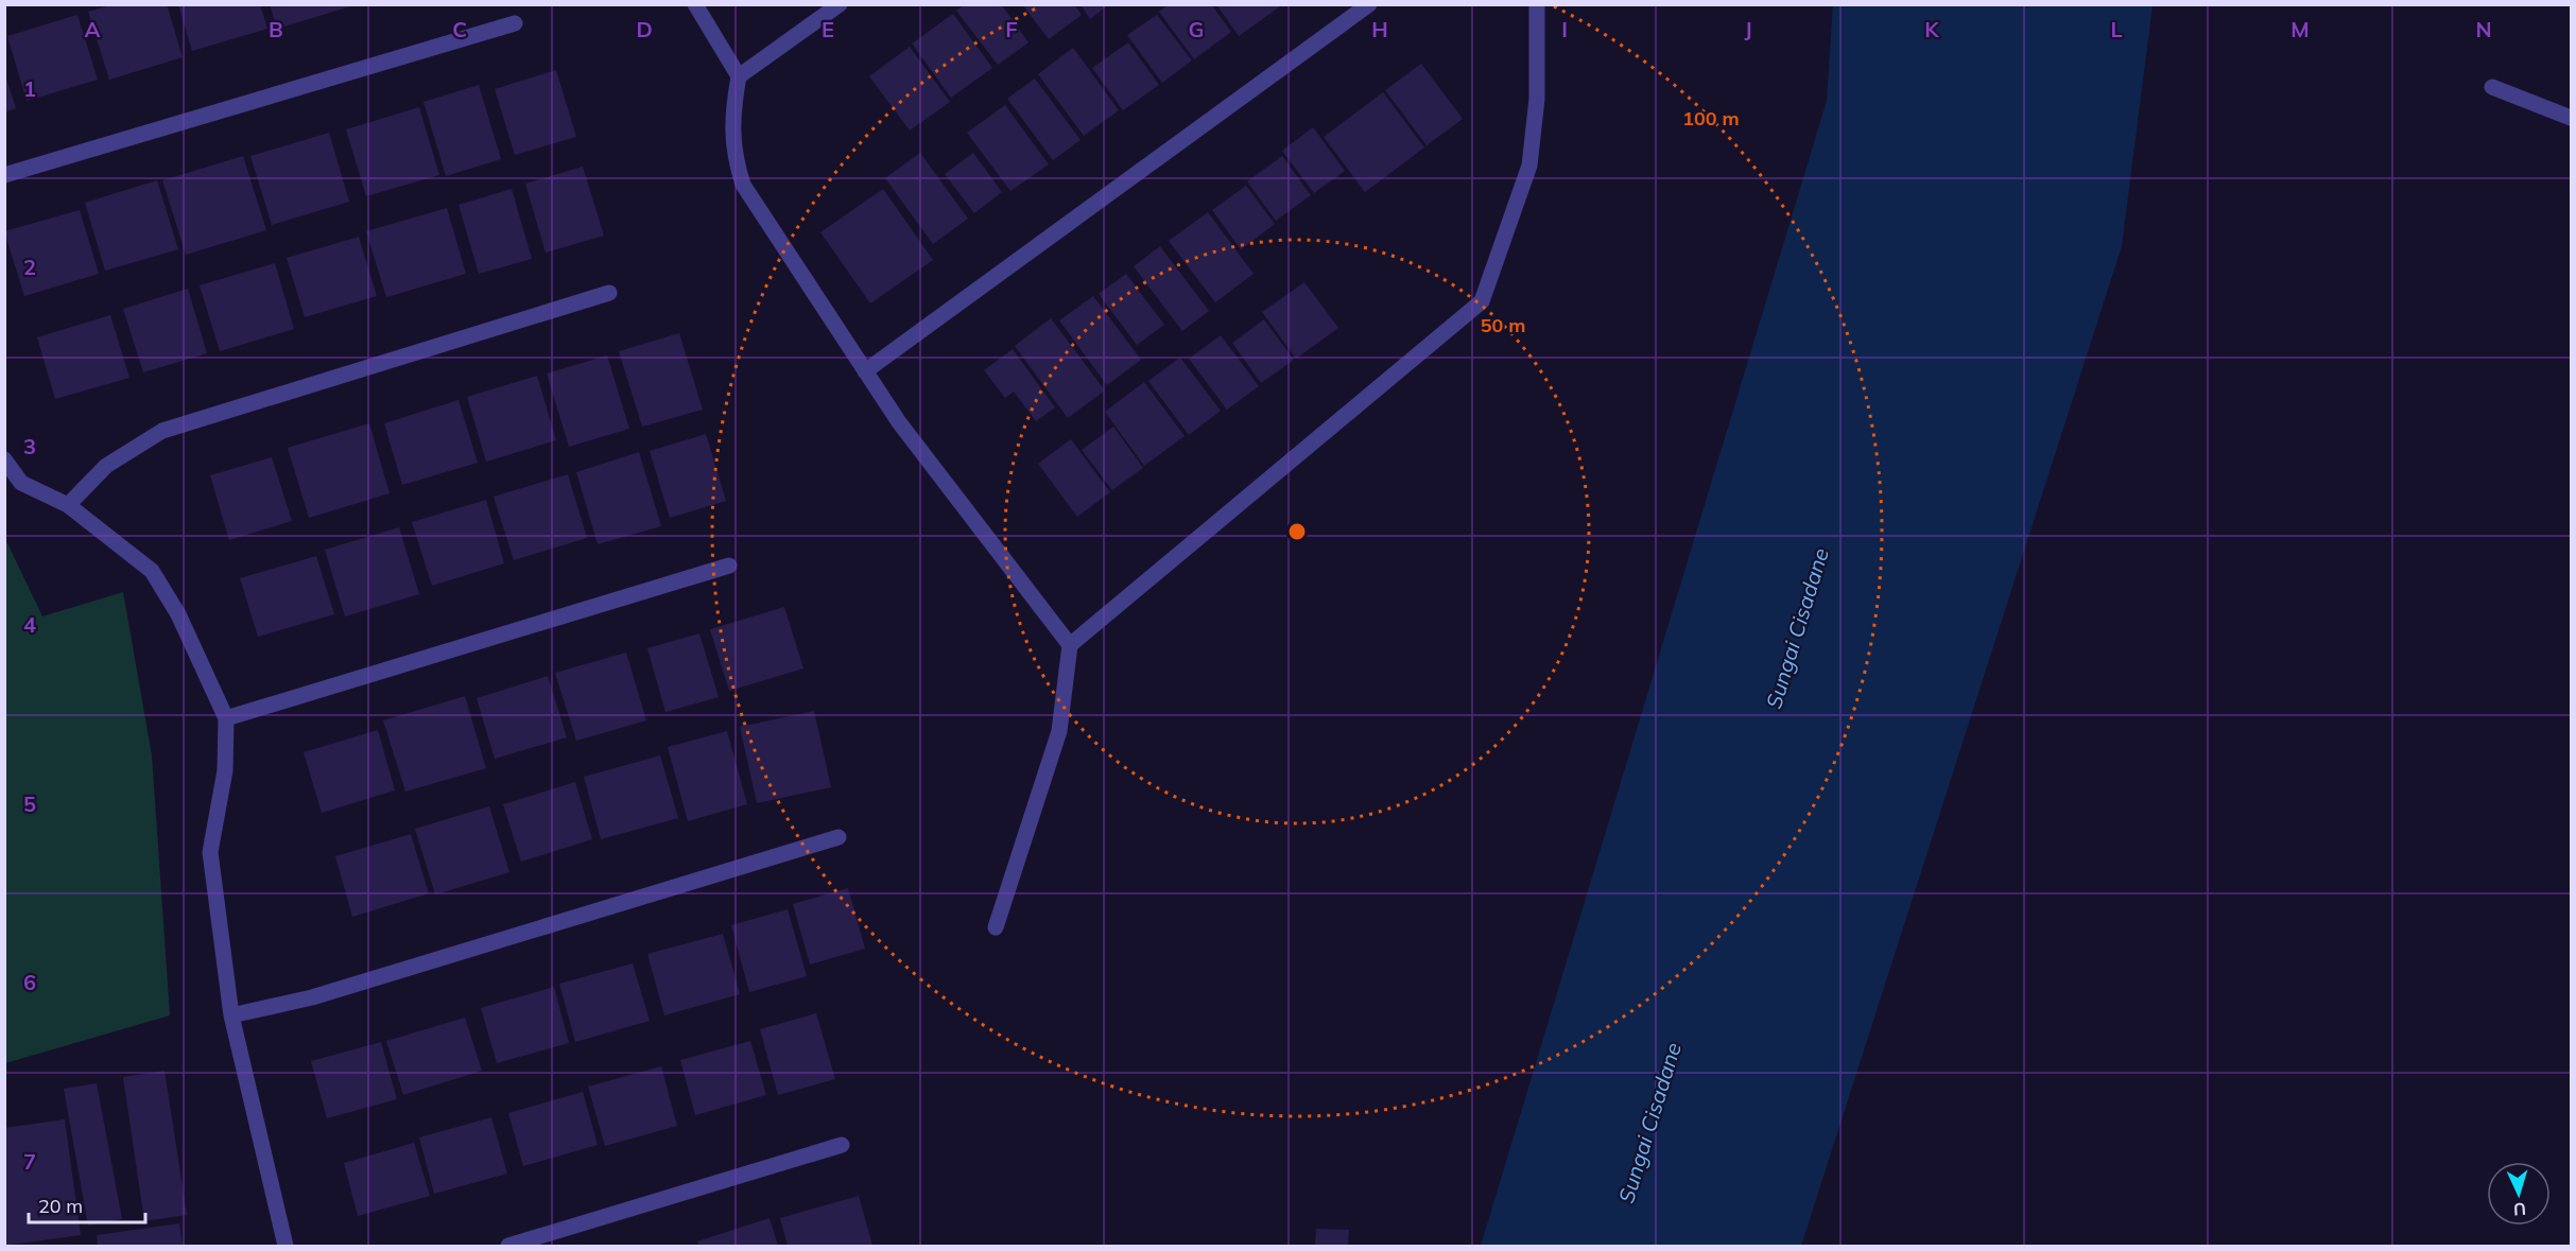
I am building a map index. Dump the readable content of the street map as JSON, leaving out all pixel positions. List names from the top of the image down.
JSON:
{
  "water": ["Sungai Cisadane"],
  "scale_bar": "20 m",
  "north": "bottom",
  "grid": {
    "columns": [
      "A",
      "B",
      "C",
      "D",
      "E",
      "F",
      "G",
      "H",
      "I",
      "J",
      "K",
      "L",
      "M",
      "N"
    ],
    "rows": [
      "1",
      "2",
      "3",
      "4",
      "5",
      "6",
      "7"
    ]
  },
  "rings": ["100 m", "50 m"]
}
